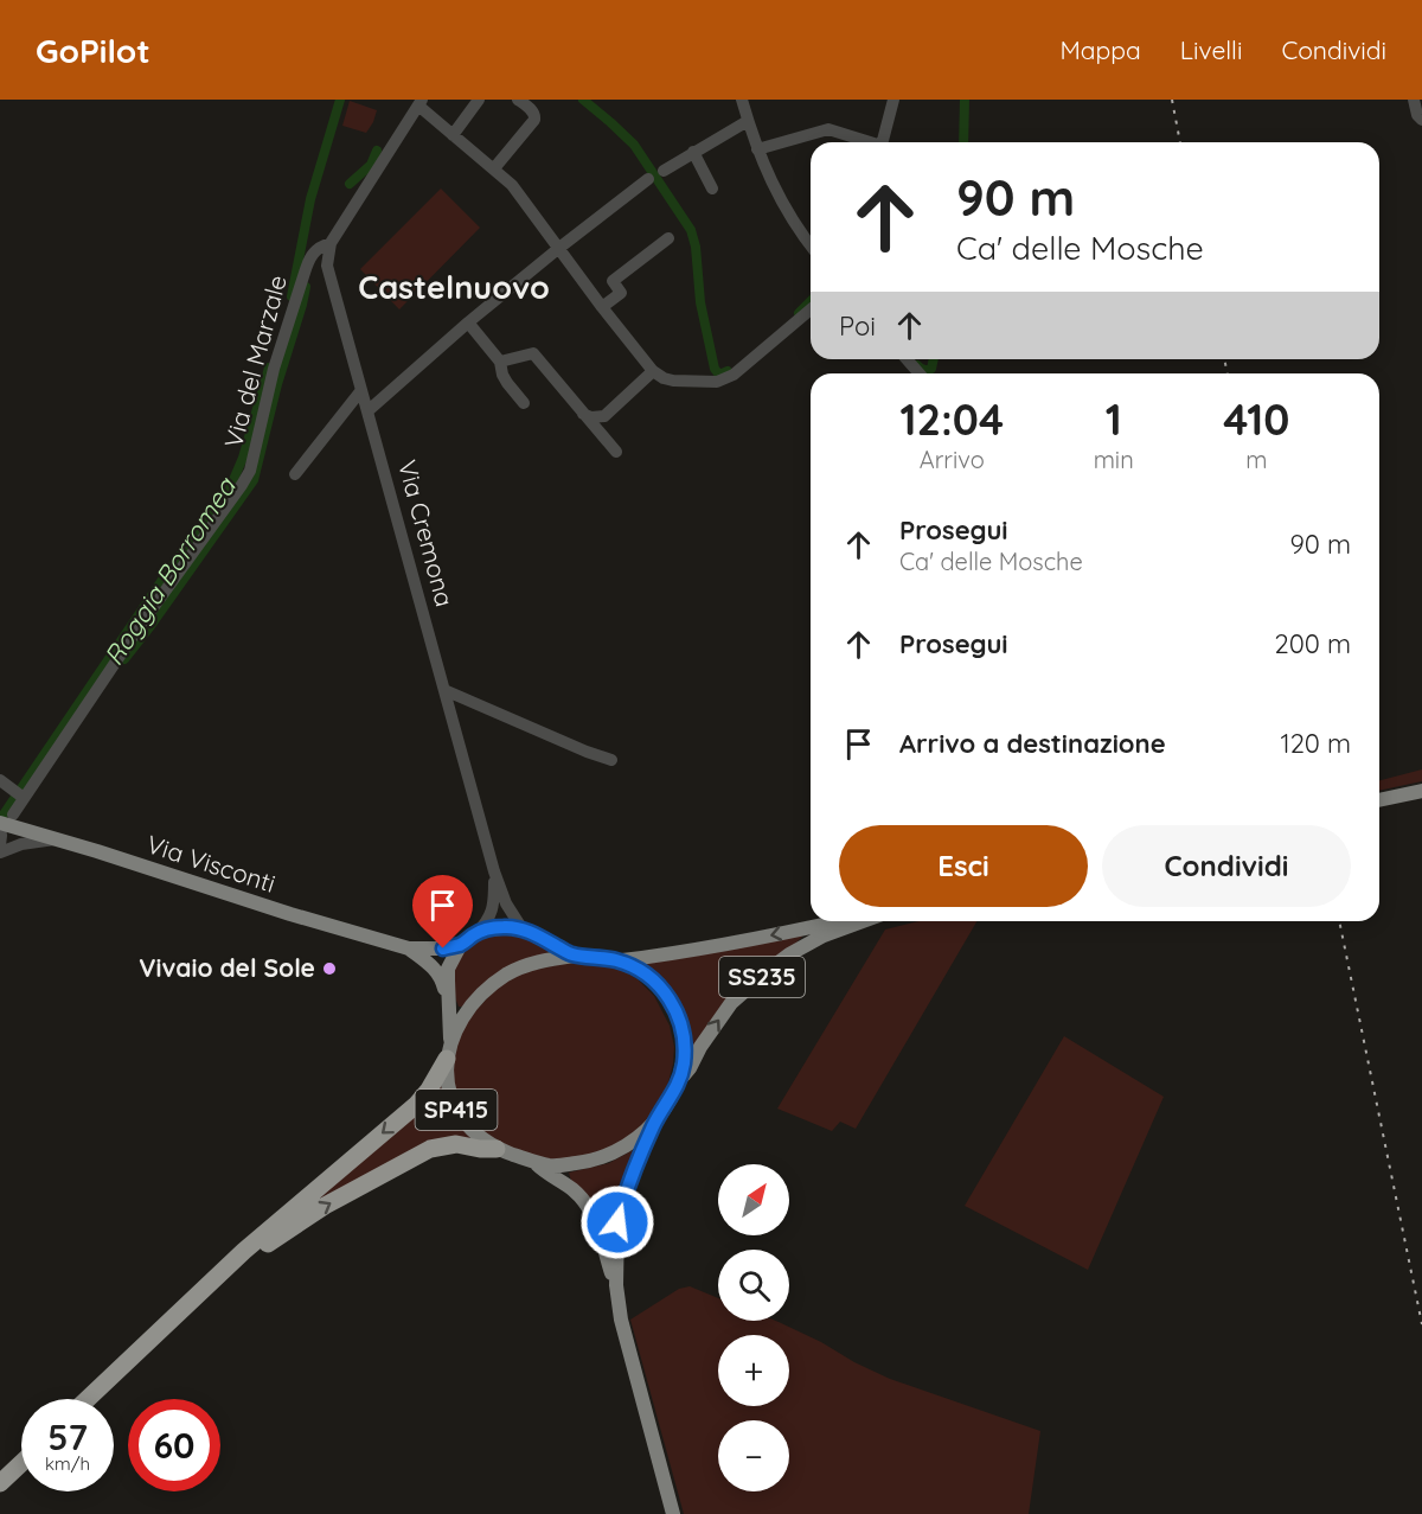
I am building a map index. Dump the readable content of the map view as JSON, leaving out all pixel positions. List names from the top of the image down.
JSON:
{
  "streets": {
    "highway": ["SP415"],
    "main road": ["Via Visconti", "SS235"],
    "street": ["Via del Marzale", "Via Cremona"]
  },
  "crossings": [
    ["Via del Marzale", "Via Cremona"],
    ["Via del Marzale", "Via Visconti"],
    ["SS235", "SP415"]
  ],
  "districts": ["Castelnuovo"],
  "water": ["Roggia Borromea"],
  "places": ["Vivaio del Sole"],
  "north": "top right",
  "page": {
    "header": "GoPilot",
    "nav": ["Mappa", "Livelli", "Condividi"],
    "turn": ["90 m", "Ca' delle Mosche"],
    "then": "Poi",
    "eta": [
      "12:04",
      "Arrivo",
      "1",
      "min",
      "410",
      "m"
    ],
    "list": [
      {
        "name": "Prosegui",
        "note": "Ca' delle Mosche",
        "value": "90 m"
      },
      {
        "name": "Prosegui",
        "value": "200 m"
      },
      {
        "name": "Arrivo a destinazione",
        "value": "120 m"
      }
    ],
    "buttons": ["Esci", "Condividi"],
    "map_buttons": ["+", "−"],
    "speed": "57 km/h",
    "limit": "60"
  }
}
